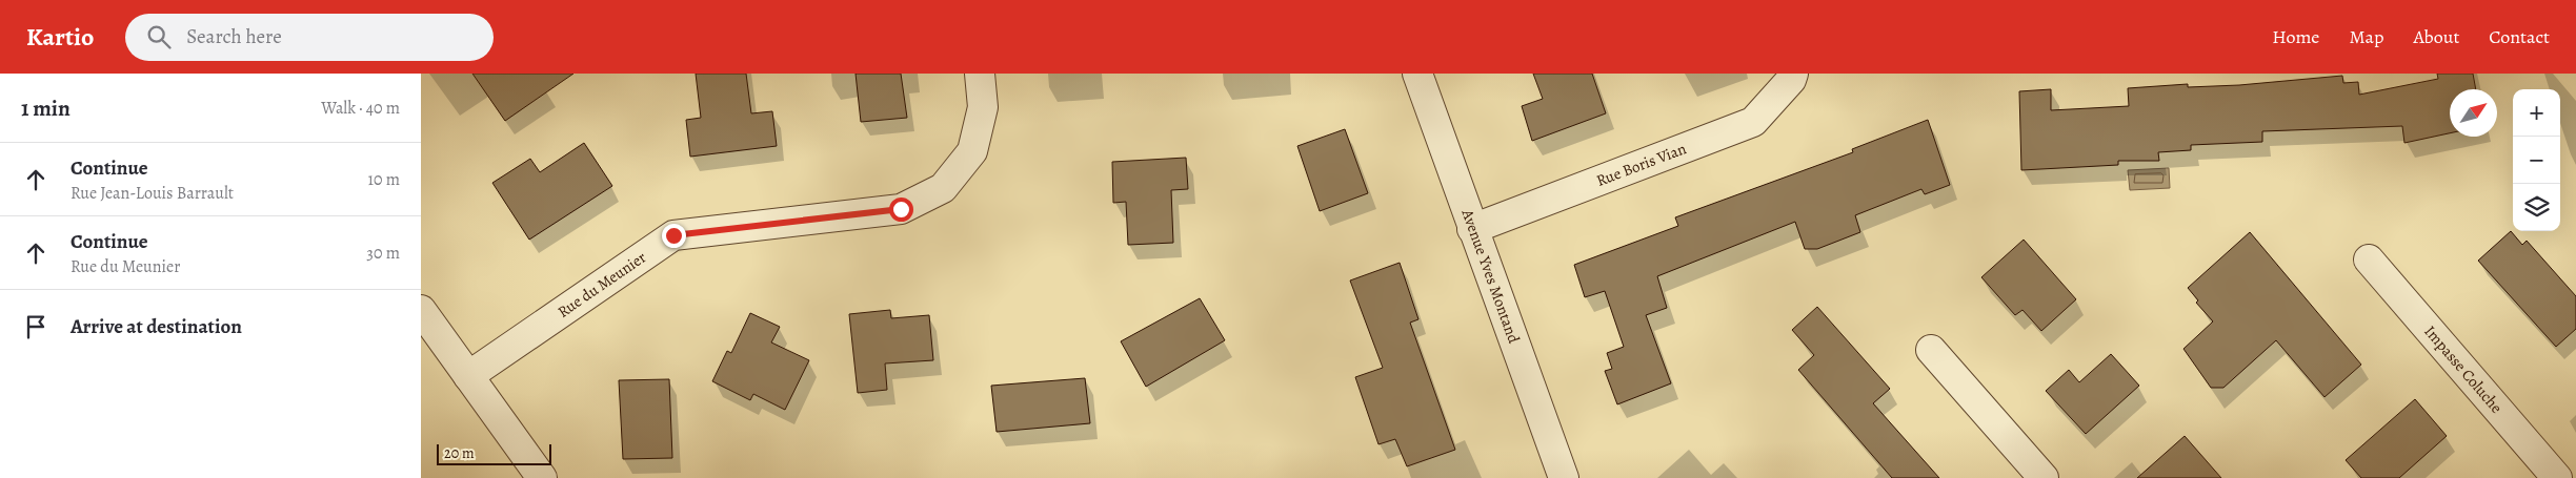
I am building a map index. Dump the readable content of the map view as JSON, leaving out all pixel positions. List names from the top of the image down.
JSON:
{
  "streets": {
    "street": [
      "Rue Boris Vian",
      "Avenue Yves Montand",
      "Rue du Meunier",
      "Impasse Coluche"
    ]
  },
  "crossings": [
    ["Rue Boris Vian", "Avenue Yves Montand"]
  ],
  "scale_bar": "20 m",
  "north": "top right",
  "page": {
    "header": "Kartio",
    "search": "Search here",
    "nav": [
      "Home",
      "Map",
      "About",
      "Contact"
    ],
    "heading": ["1 min", "Walk · 40 m"],
    "map_buttons": ["+", "−"],
    "list": [
      ["Continue", "Rue Jean-Louis Barrault", "10 m"],
      ["Continue", "Rue du Meunier", "30 m"],
      "Arrive at destination"
    ],
    "scale": "20 m"
  }
}
